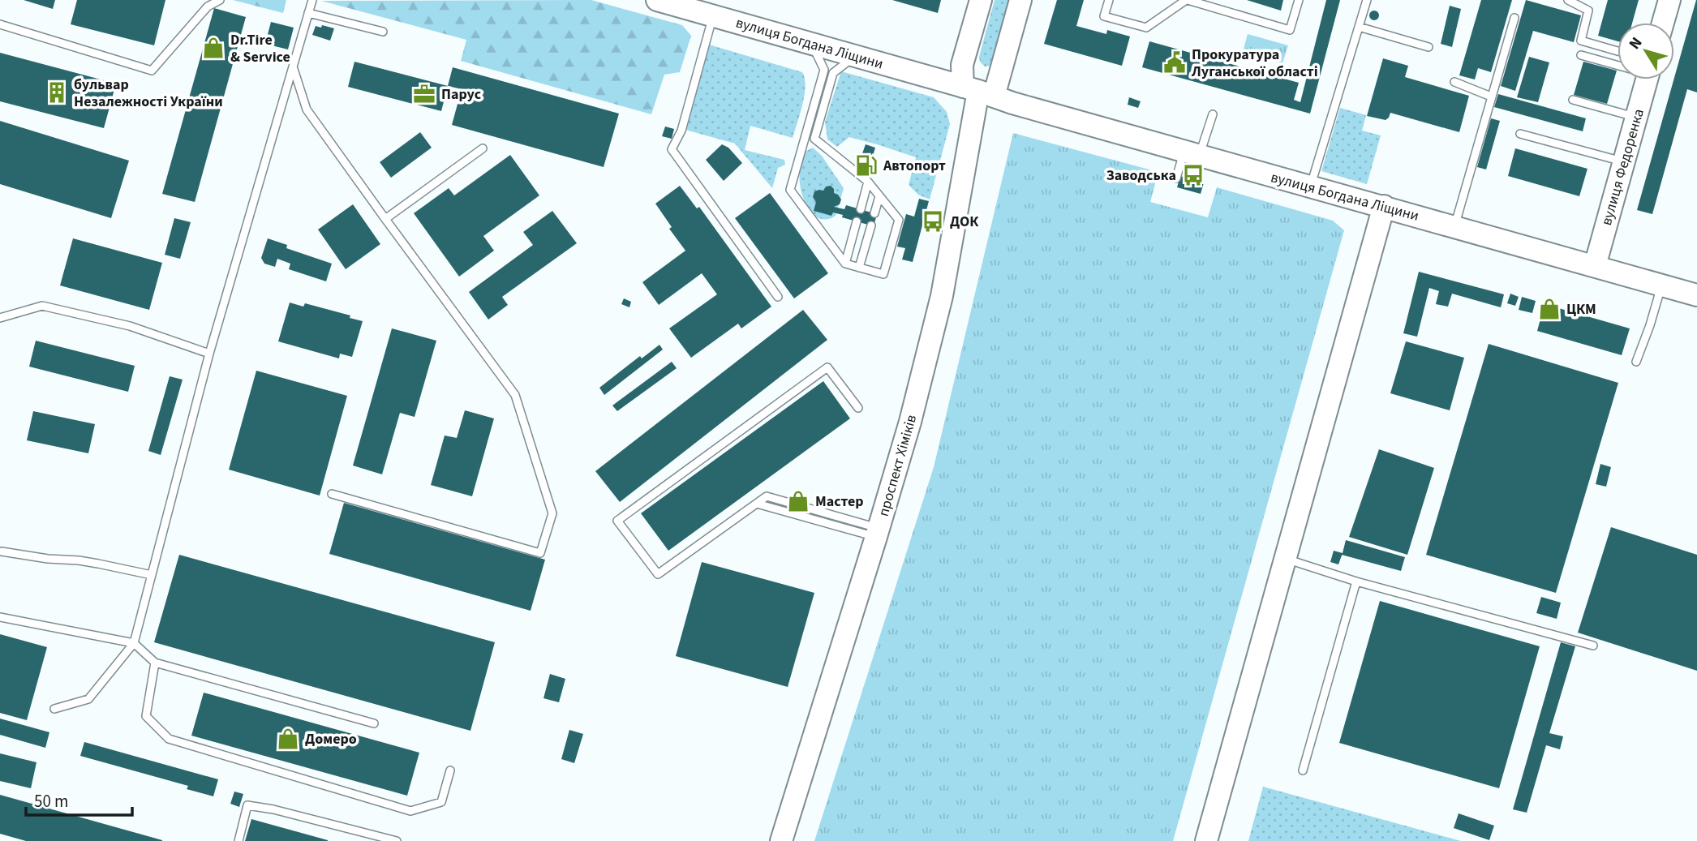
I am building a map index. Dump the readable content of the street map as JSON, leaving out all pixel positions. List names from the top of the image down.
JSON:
{
  "streets": {
    "street": ["вулиця Богдана Ліщини", "вулиця Федоренка", "проспект Хіміків"]
  },
  "crossings": [
    ["вулиця Богдана Ліщини", "вулиця Федоренка"],
    ["вулиця Богдана Ліщини", "проспект Хіміків"]
  ],
  "places": {
    "shop": [
      "Dr.Tire & Service",
      "ЦКМ",
      "Мастер",
      "Домеро"
    ],
    "public building": ["Прокуратура Луганської області"],
    "building": ["бульвар Незалежності України"],
    "office": ["Парус"],
    "fuel station": ["Автопорт"],
    "bus stop": ["Заводська", "ДОК"]
  },
  "scale_bar": "50 m",
  "north": "top left"
}
